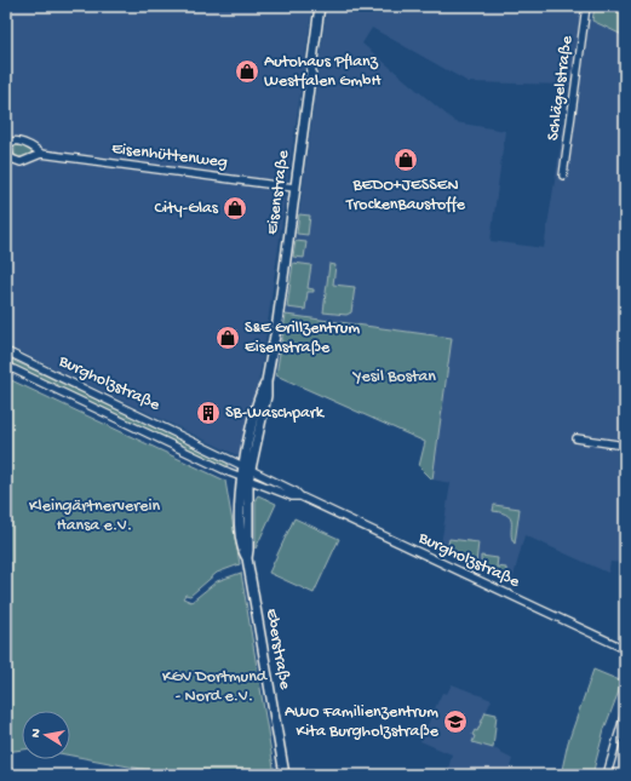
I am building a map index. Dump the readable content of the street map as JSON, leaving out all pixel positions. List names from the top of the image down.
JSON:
{
  "streets": {
    "street": [
      "Schlägelstraße",
      "Eisenhüttenweg",
      "Eisenstraße",
      "Burgholzstraße",
      "Eberstraße"
    ]
  },
  "crossings": [
    ["Eisenhüttenweg", "Eisenstraße"],
    ["Eisenstraße", "Burgholzstraße"],
    ["Eisenstraße", "Eberstraße"],
    ["Burgholzstraße", "Eberstraße"]
  ],
  "parks": ["Yesil Bostan", "Kleingärtnerverein Hansa e.V.", "KGV Dortmund - Nord e.V."],
  "places": {
    "shop": [
      "Autohaus Pflanz Westfalen GmbH",
      "BEDO+JESSEN TrockenBaustoffe",
      "City-Glas",
      "S&E Grillzentrum Eisenstraße"
    ],
    "building": ["SB-Waschpark"],
    "school or university": ["AWO Familienzentrum Kita Burgholzstraße"]
  },
  "north": "left"
}
